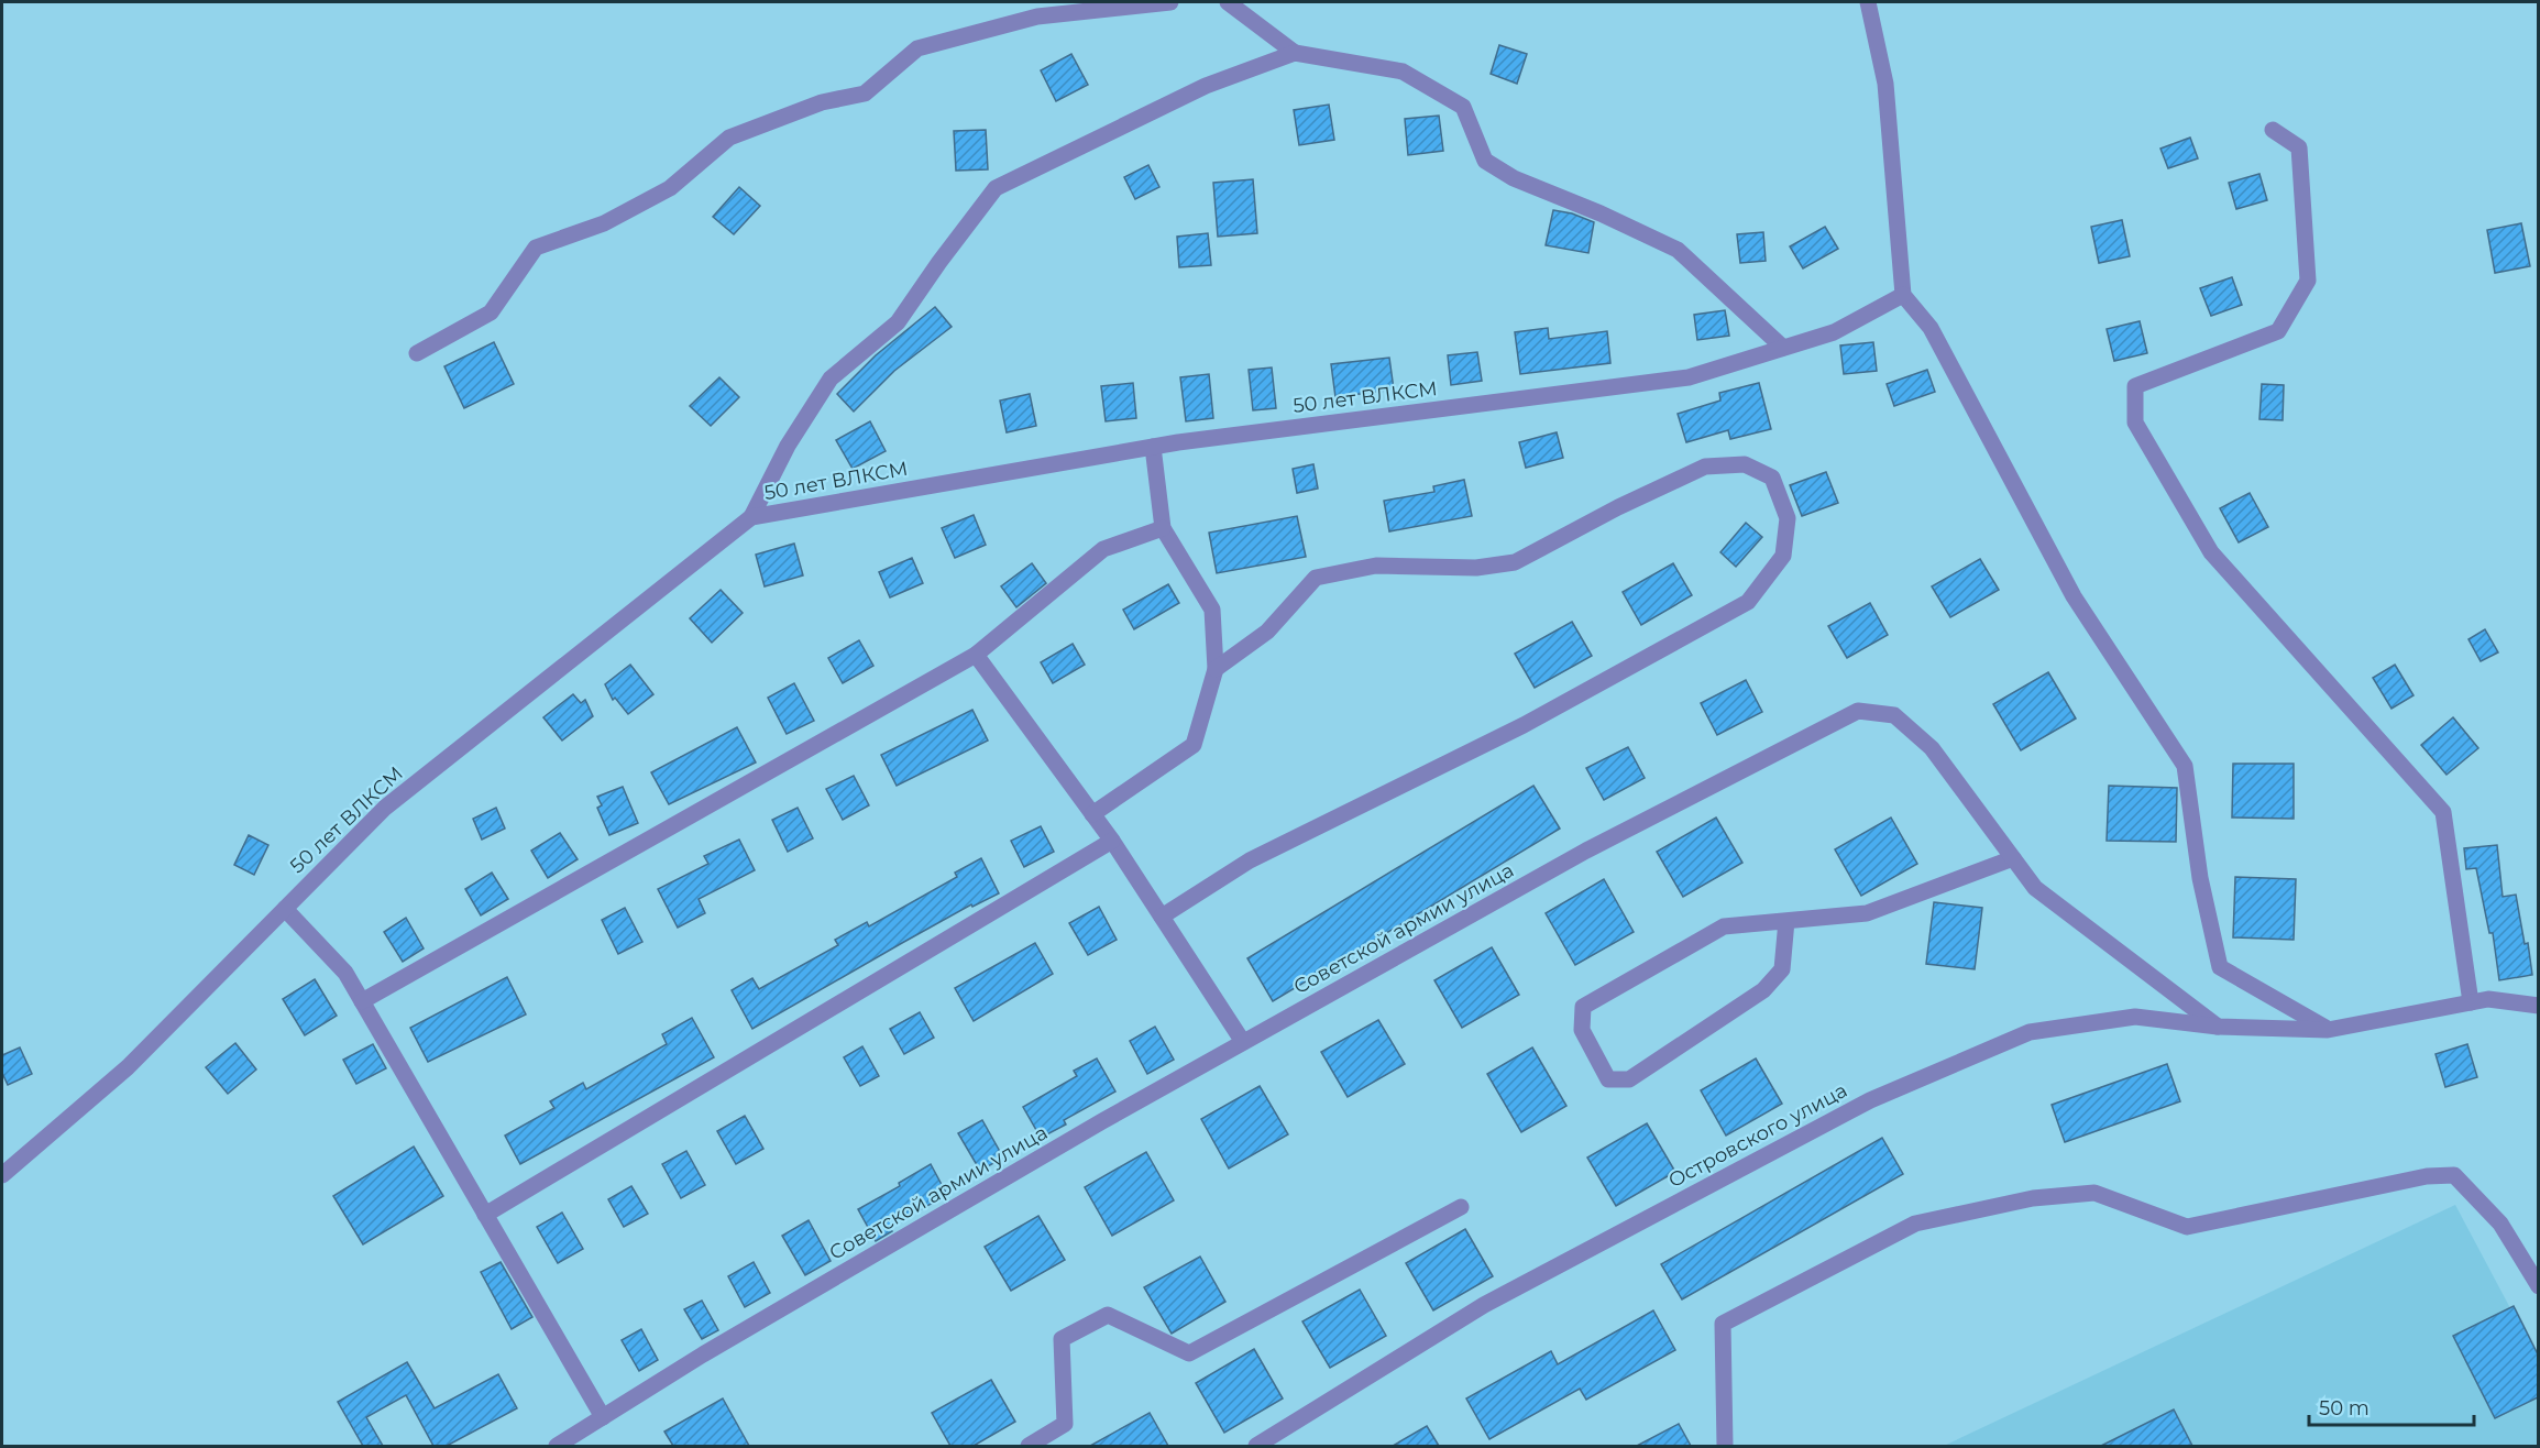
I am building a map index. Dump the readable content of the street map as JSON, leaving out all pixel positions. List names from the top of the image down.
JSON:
{
  "streets": {
    "street": ["50 лет ВЛКСМ", "Советской армии улица", "Островского улица"]
  },
  "crossings": [
    ["Советской армии улица", "Островского улица"]
  ],
  "scale_bar": "50 m"
}
